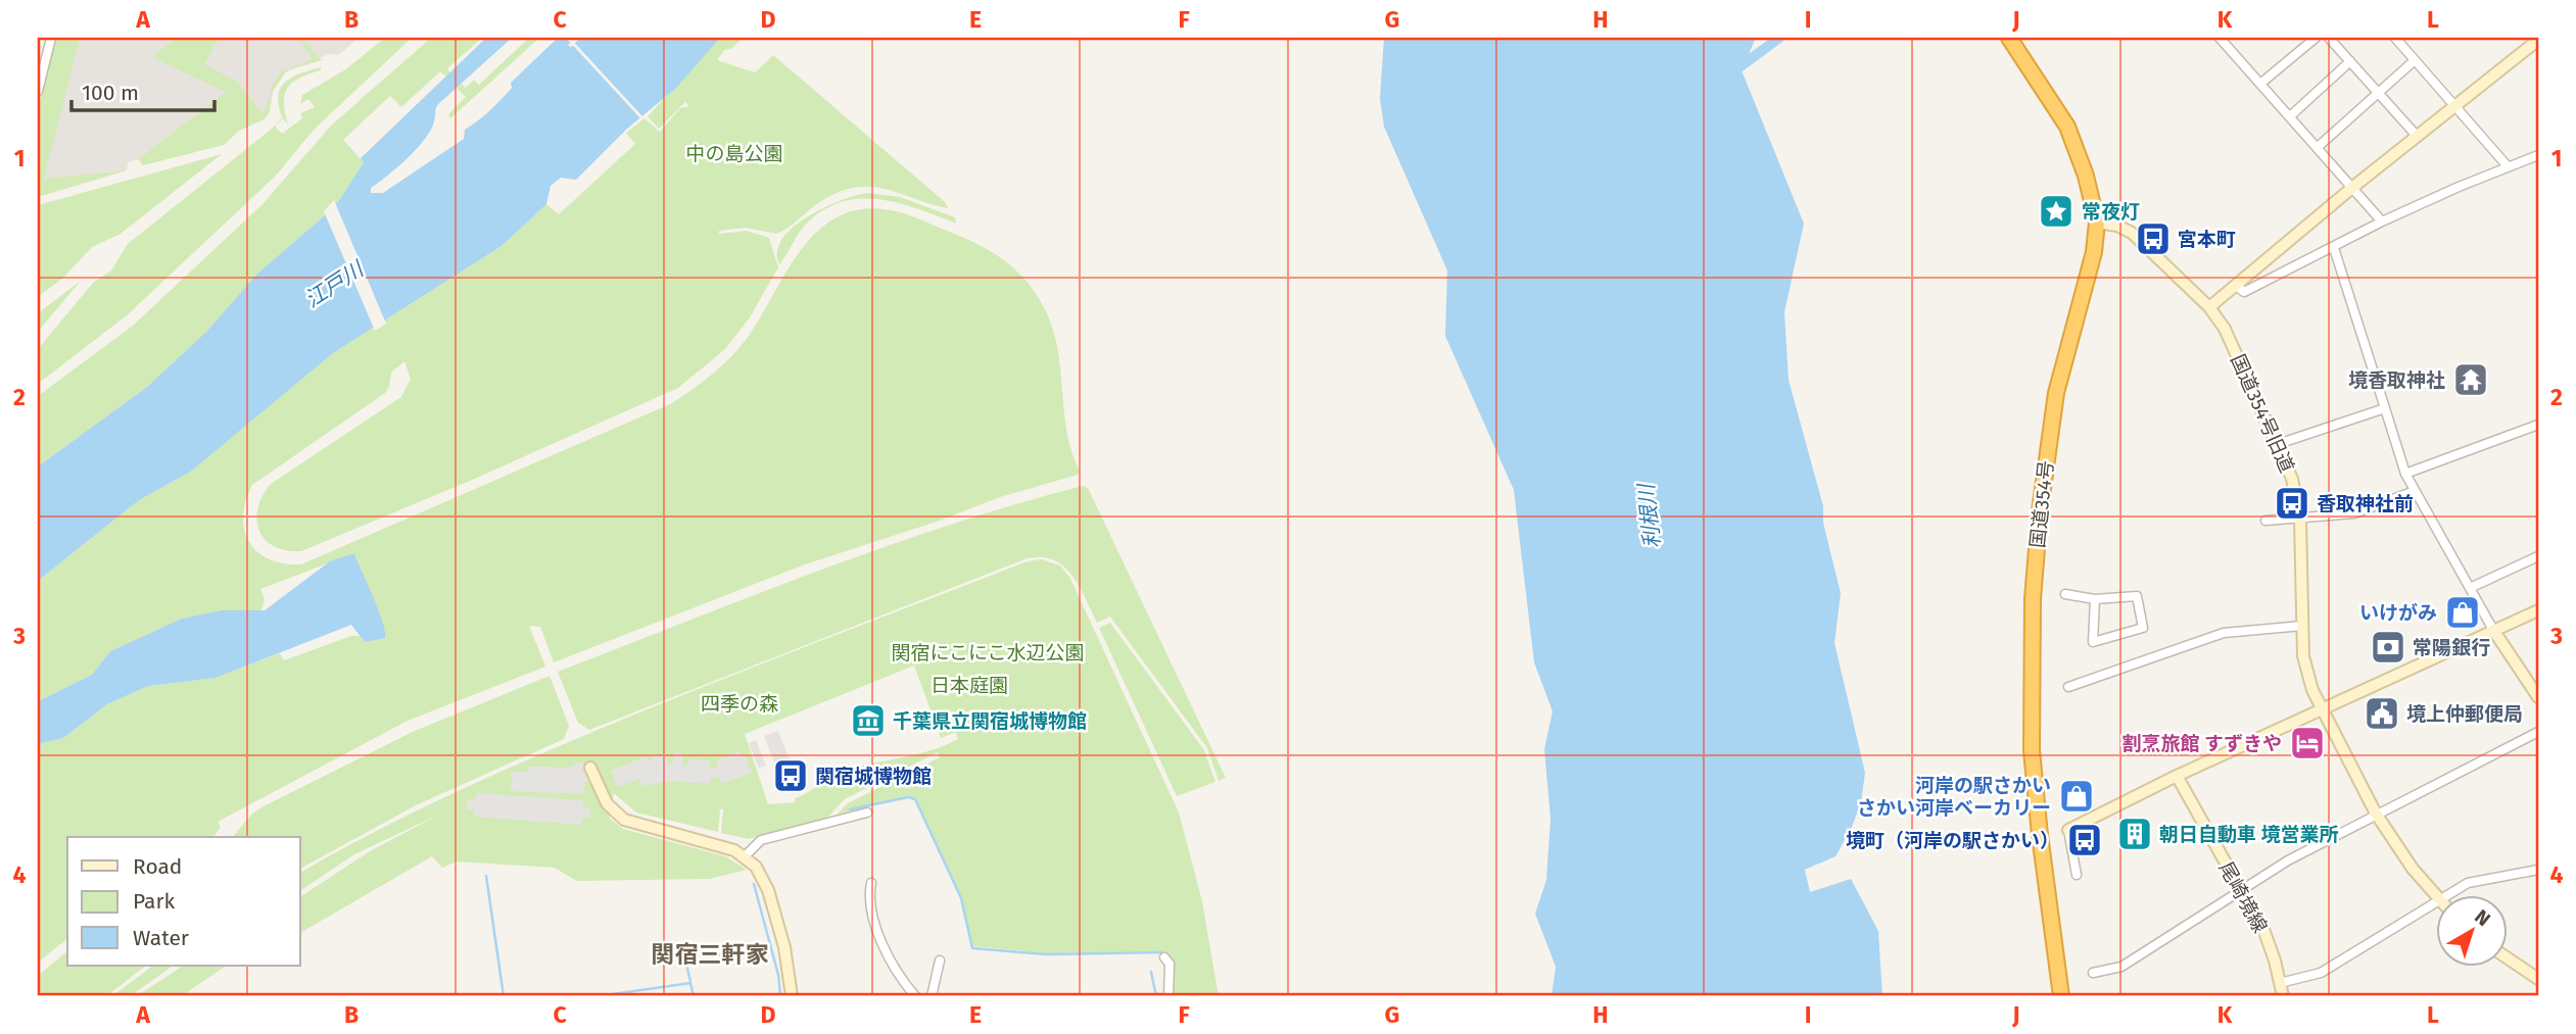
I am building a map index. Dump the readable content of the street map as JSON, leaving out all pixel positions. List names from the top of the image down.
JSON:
{
  "streets": {
    "highway": ["国道354号"],
    "street": ["国道354号旧道", "尾崎境線"]
  },
  "crossings": [
    ["国道354号旧道", "国道354号"]
  ],
  "districts": ["関宿三軒家"],
  "water": ["江戸川", "利根川"],
  "parks": [
    "中の島公園",
    "関宿にこにこ水辺公園",
    "日本庭園",
    "四季の森"
  ],
  "places": {
    "place": ["常夜灯"],
    "bus stop": [
      "宮本町",
      "香取神社前",
      "関宿城博物館",
      "境町（河岸の駅さかい）"
    ],
    "temple": ["境香取神社"],
    "shop": ["いけがみ", "河岸の駅さかい さかい河岸ベーカリー"],
    "bank": ["常陽銀行"],
    "public building": ["境上仲郵便局"],
    "museum": ["千葉県立関宿城博物館"],
    "hotel": ["割烹旅館 すずきや"],
    "building": ["朝日自動車 境営業所"]
  },
  "legend": ["Road", "Park", "Water"],
  "scale_bar": "100 m",
  "north": "top right",
  "grid": {
    "columns": [
      "A",
      "B",
      "C",
      "D",
      "E",
      "F",
      "G",
      "H",
      "I",
      "J",
      "K",
      "L"
    ],
    "rows": [
      "1",
      "2",
      "3",
      "4"
    ]
  }
}
